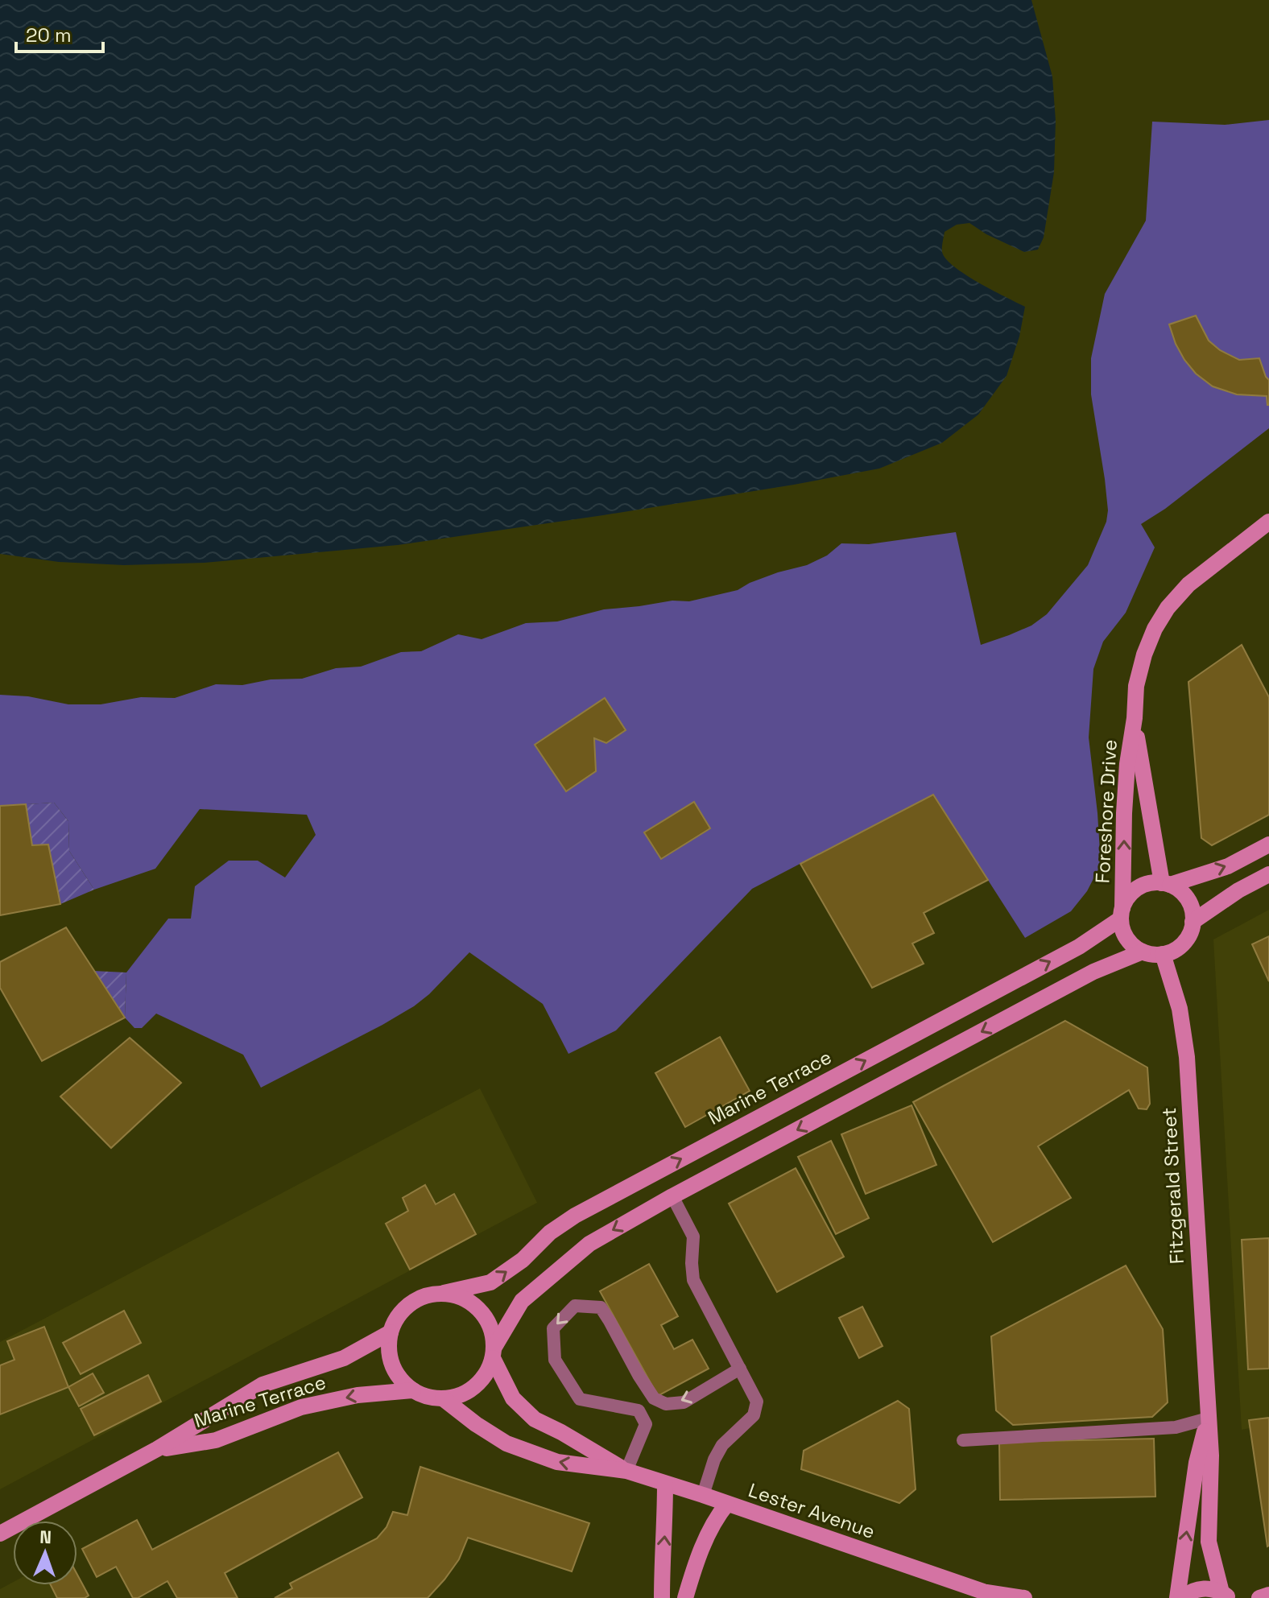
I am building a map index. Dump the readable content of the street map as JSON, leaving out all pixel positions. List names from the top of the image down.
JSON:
{
  "streets": {
    "street": [
      "Foreshore Drive",
      "Marine Terrace",
      "Fitzgerald Street",
      "Lester Avenue"
    ]
  },
  "crossings": [
    ["Foreshore Drive", "Marine Terrace"],
    ["Foreshore Drive", "Fitzgerald Street"],
    ["Marine Terrace", "Fitzgerald Street"],
    ["Marine Terrace", "Lester Avenue"]
  ],
  "scale_bar": "20 m",
  "north": "top"
}
